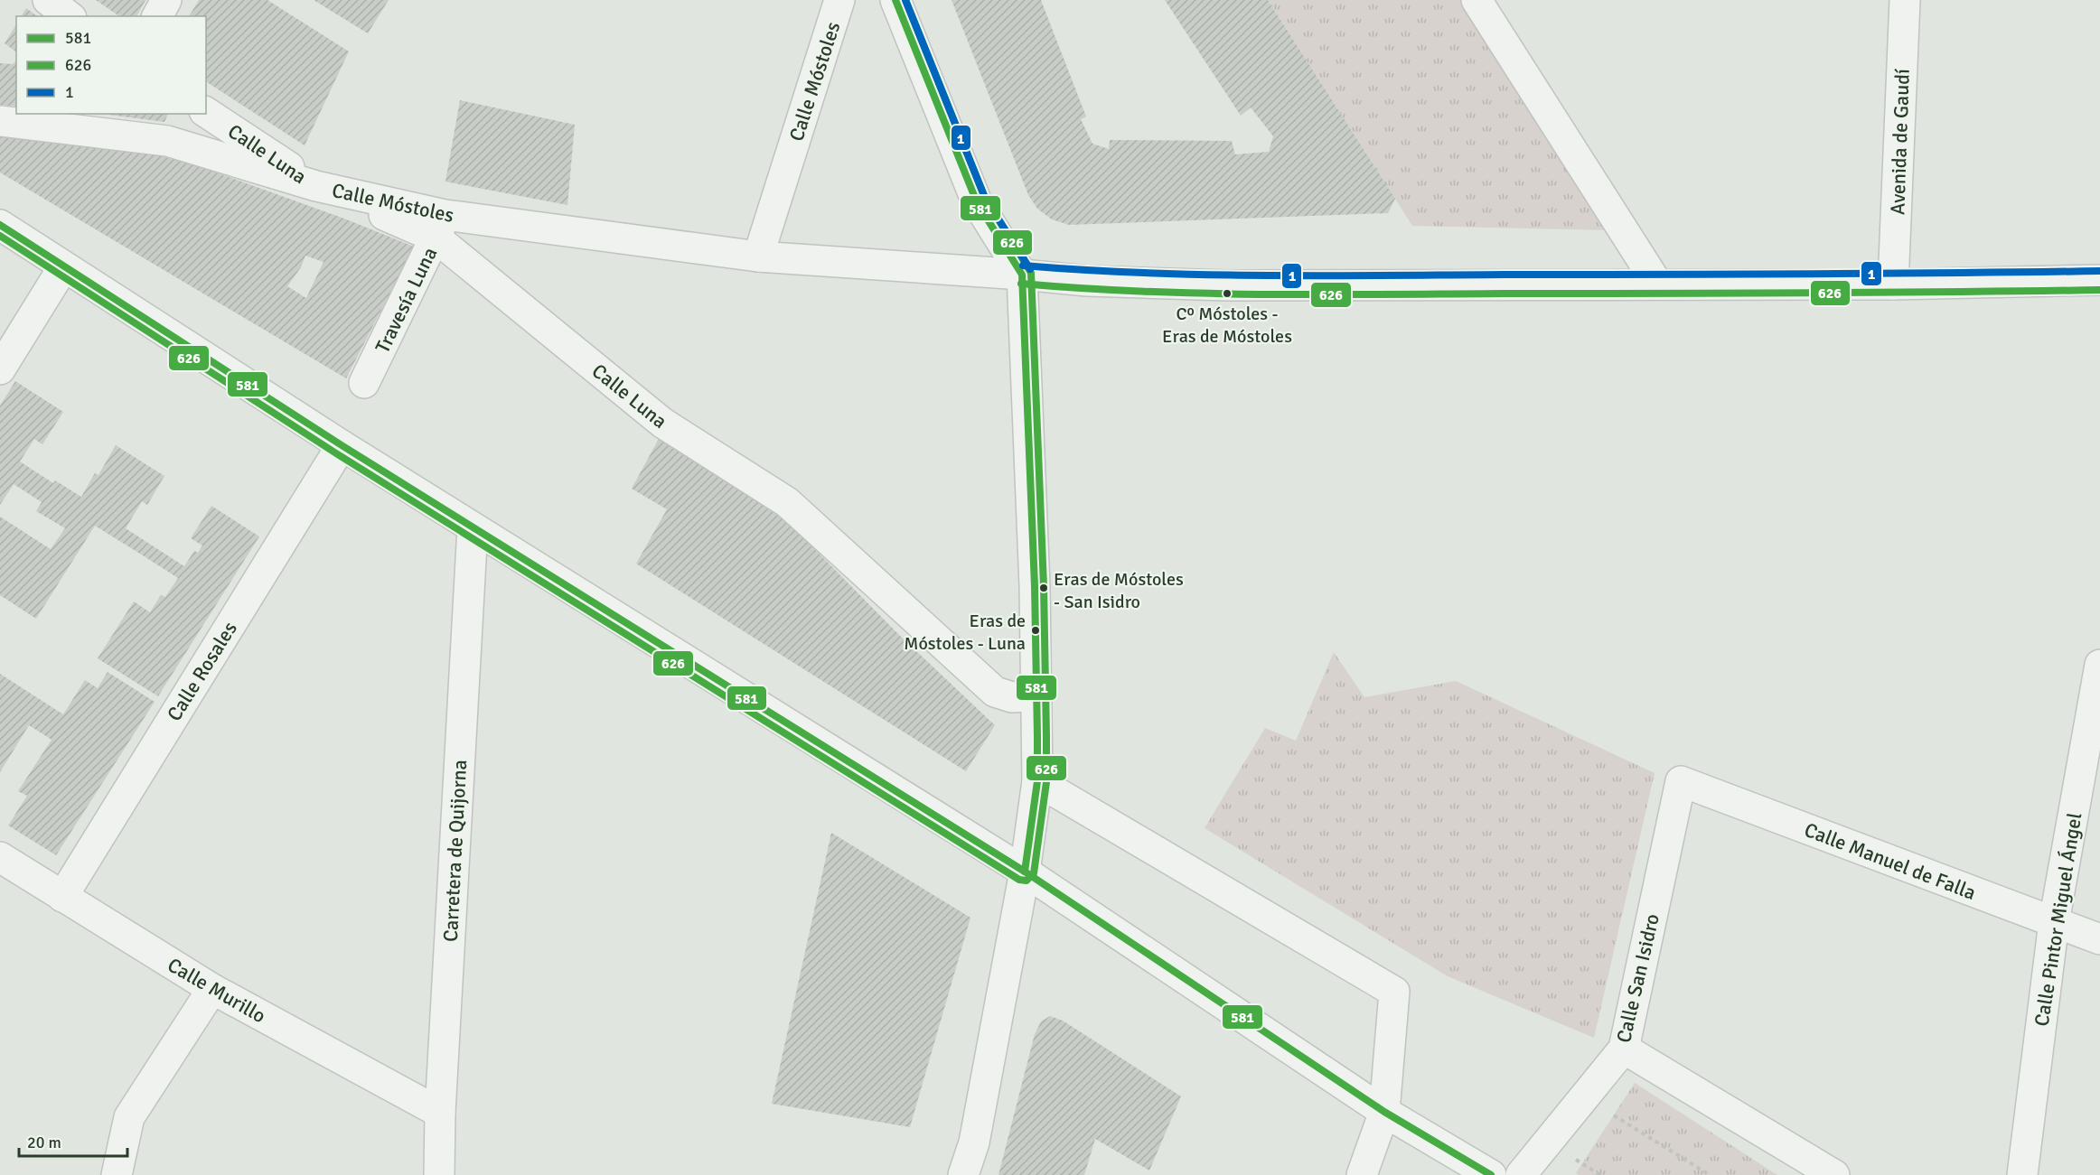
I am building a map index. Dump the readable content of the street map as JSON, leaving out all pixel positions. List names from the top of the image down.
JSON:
{
  "streets": {
    "street": [
      "Calle Móstoles",
      "Avenida de Gaudí",
      "Calle Luna",
      "Travesía Luna",
      "Calle Rosales",
      "Carretera de Quijorna",
      "Calle Manuel de Falla",
      "Calle Pintor Miguel Ángel",
      "Calle San Isidro",
      "Calle Murillo"
    ]
  },
  "crossings": [
    ["Calle Móstoles", "Avenida de Gaudí"],
    ["Calle Móstoles", "Calle Luna"],
    ["Calle Móstoles", "Travesía Luna"],
    ["Calle Luna", "Travesía Luna"],
    ["Calle Rosales", "Calle Murillo"],
    ["Carretera de Quijorna", "Calle Murillo"],
    ["Calle Manuel de Falla", "Calle Pintor Miguel Ángel"],
    ["Calle Manuel de Falla", "Calle San Isidro"]
  ],
  "places": ["Cº Móstoles - Eras de Móstoles", "Eras de Móstoles - San Isidro", "Eras de Móstoles - Luna"],
  "lines": ["transit line 581", "transit line 626", "transit line 1"],
  "legend": ["581", "626", "1"],
  "scale_bar": "20 m"
}
